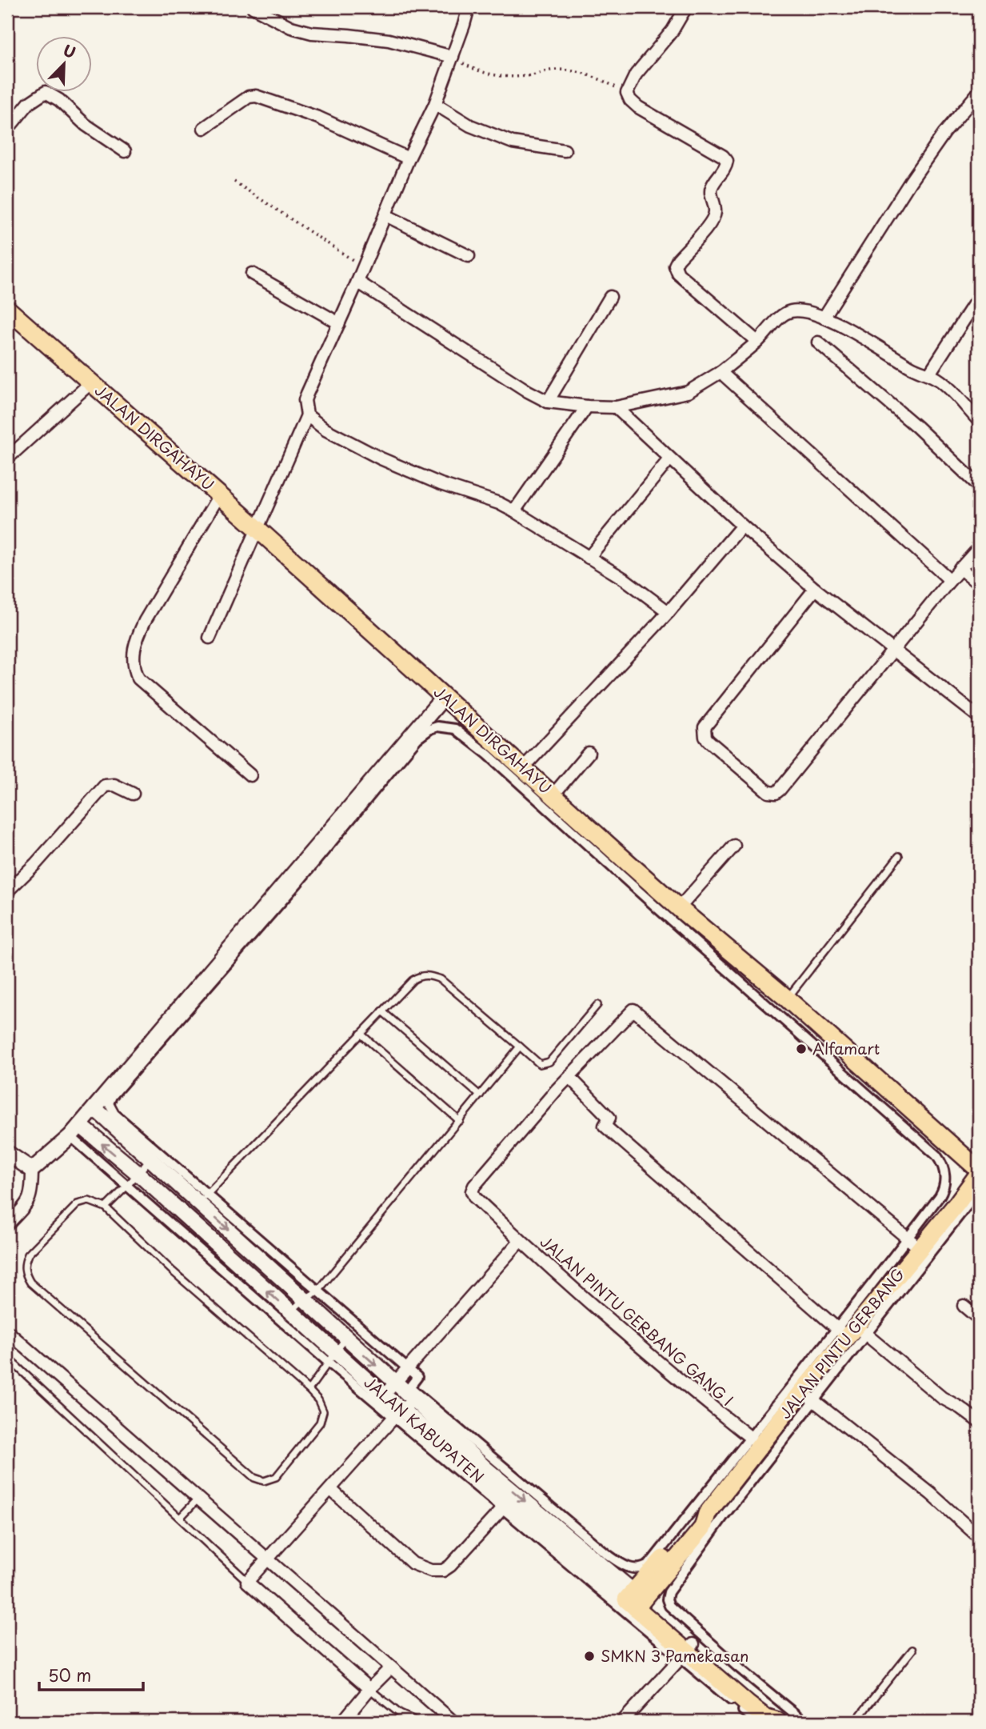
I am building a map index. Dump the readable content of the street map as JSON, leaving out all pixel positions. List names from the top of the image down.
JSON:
{
  "streets": {
    "main road": ["JALAN DIRGAHAYU", "JALAN PINTU GERBANG", "JALAN KABUPATEN"],
    "street": ["JALAN PINTU GERBANG GANG I"]
  },
  "crossings": [
    ["JALAN PINTU GERBANG GANG I", "JALAN PINTU GERBANG"],
    ["JALAN PINTU GERBANG", "JALAN KABUPATEN"]
  ],
  "places": ["Alfamart", "SMKN 3 Pamekasan"],
  "scale_bar": "50 m",
  "north": "top right"
}
